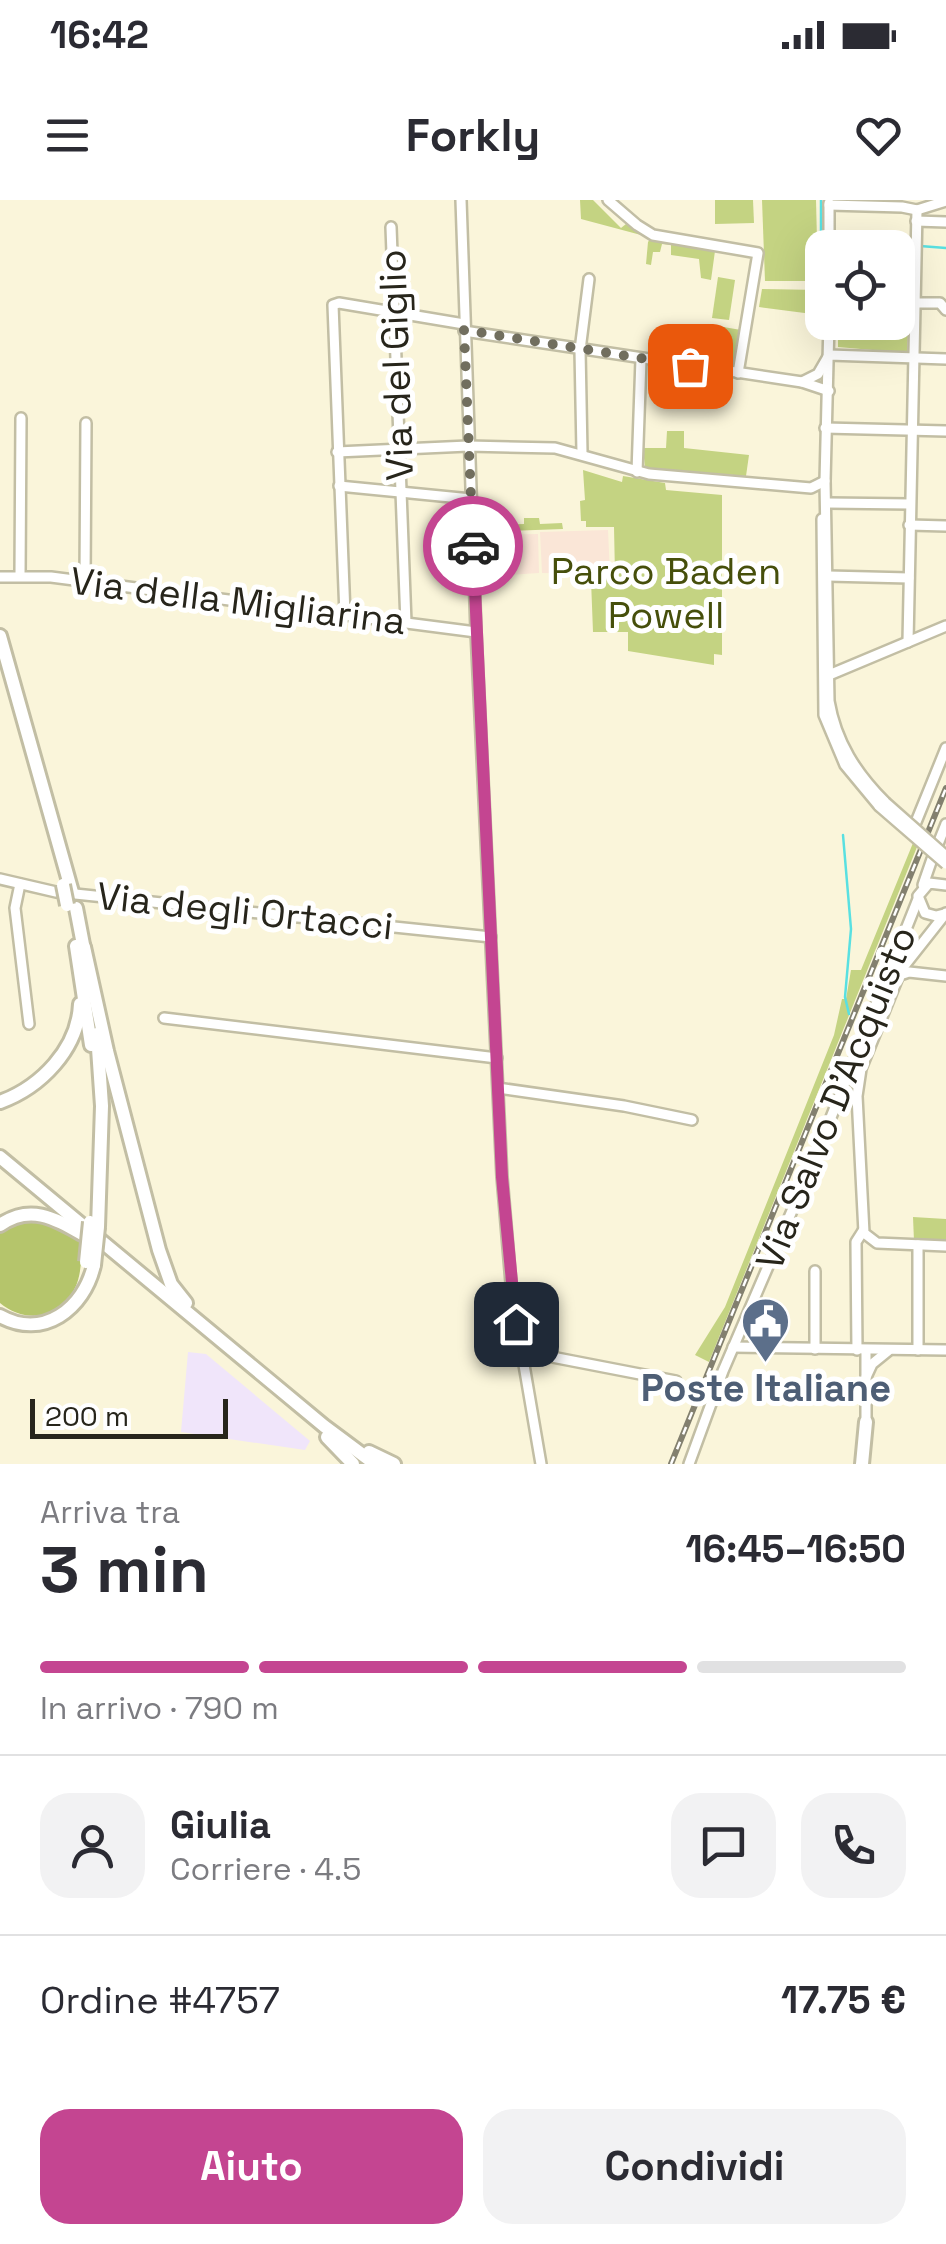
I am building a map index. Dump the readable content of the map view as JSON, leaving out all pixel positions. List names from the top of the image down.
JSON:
{
  "streets": {
    "street": [
      "Via del Giglio",
      "Via della Migliarina",
      "Via degli Ortacci",
      "Via Salvo D'Acquisto"
    ]
  },
  "crossings": [
    ["Via del Giglio", "Via della Migliarina"]
  ],
  "parks": ["Parco Baden Powell"],
  "places": {
    "public building": ["Poste Italiane"]
  },
  "scale_bar": "200 m",
  "page": {
    "status": "16:42",
    "header": "Forkly",
    "scale": "200 m",
    "heading": ["3 min", "Arriva tra", "16:45–16:50"],
    "panel": [
      "Giulia",
      "Corriere · 4.5",
      "Ordine #4757",
      "17.75 €"
    ],
    "bar": "In arrivo · 790 m",
    "buttons": ["Aiuto", "Condividi"]
  }
}
